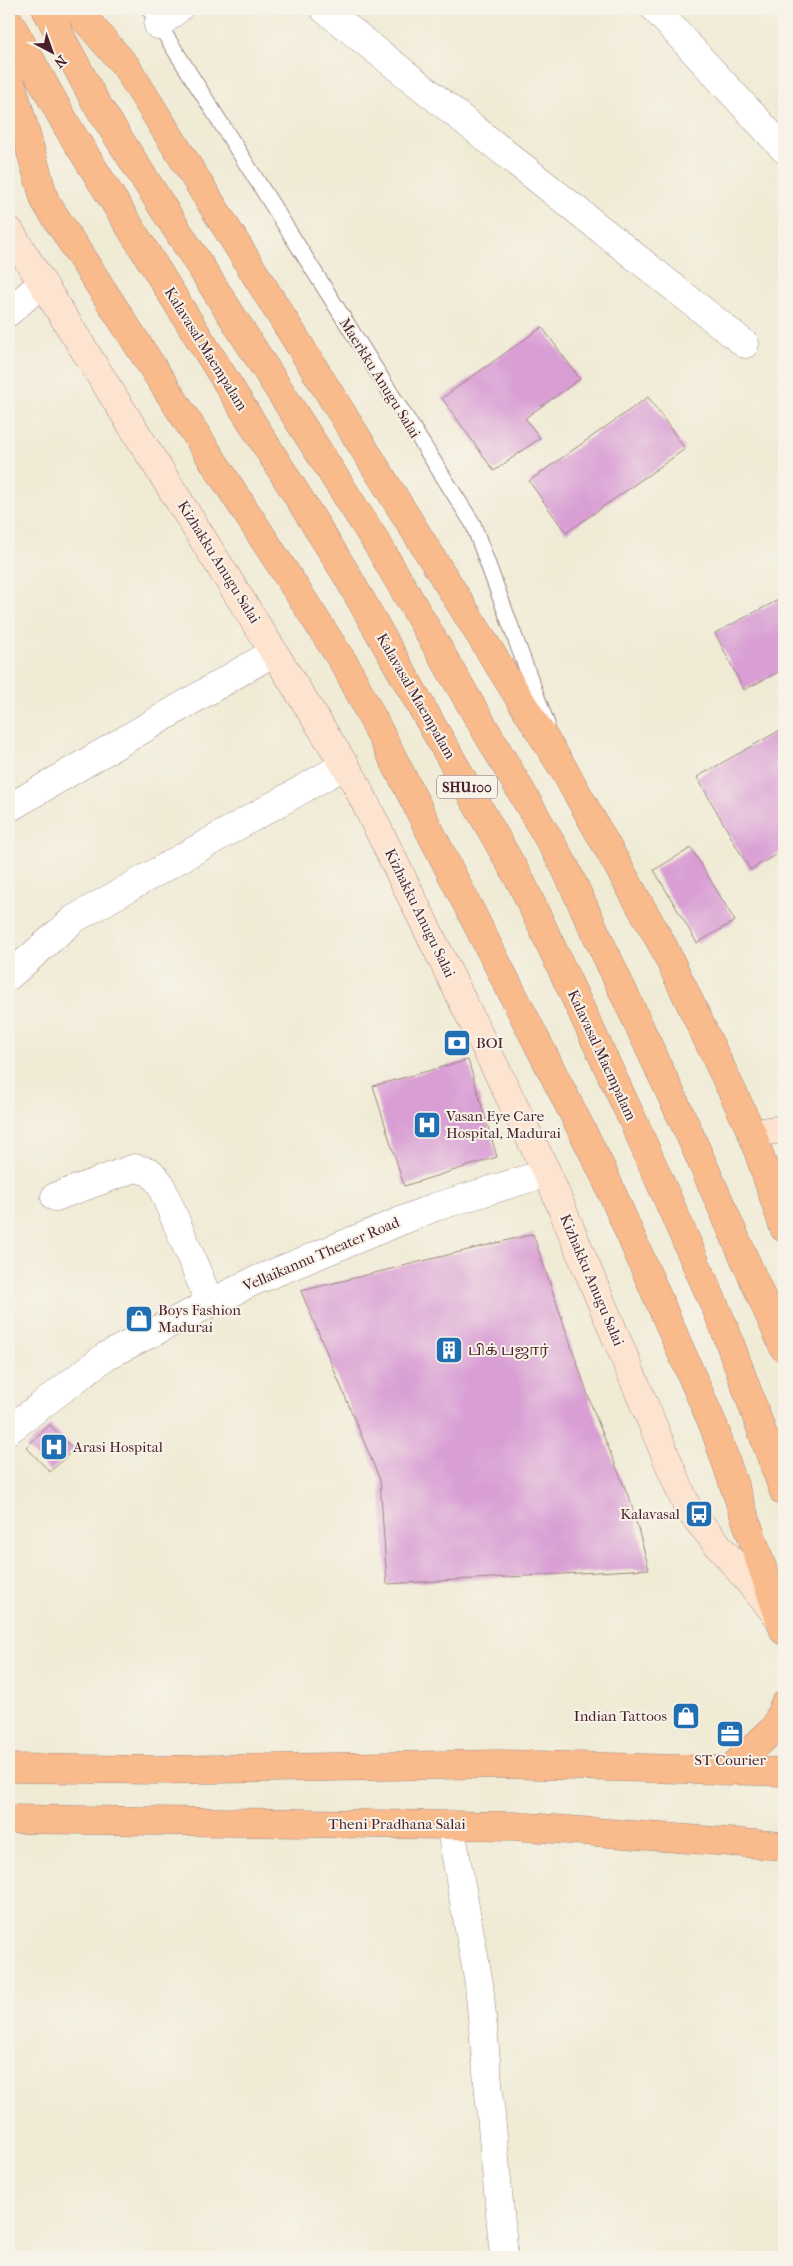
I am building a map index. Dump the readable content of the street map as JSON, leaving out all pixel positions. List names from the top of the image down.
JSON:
{
  "streets": {
    "main road": ["Kalavasal Maempalam", "SHU100", "Theni Pradhana Salai"],
    "street": ["Kizhakku Anugu Salai", "Vellaikannu Theater Road"],
    "lane": ["Maerkku Anugu Salai"]
  },
  "crossings": [
    ["Kizhakku Anugu Salai", "Vellaikannu Theater Road"]
  ],
  "places": {
    "bank": ["BOI"],
    "hospital": ["Vasan Eye Care Hospital, Madurai", "Arasi Hospital"],
    "shop": ["Boys Fashion Madurai", "Indian Tattoos"],
    "building": ["பிக் பஜார்"],
    "bus stop": ["Kalavasal"],
    "office": ["ST Courier"]
  },
  "north": "bottom right"
}
